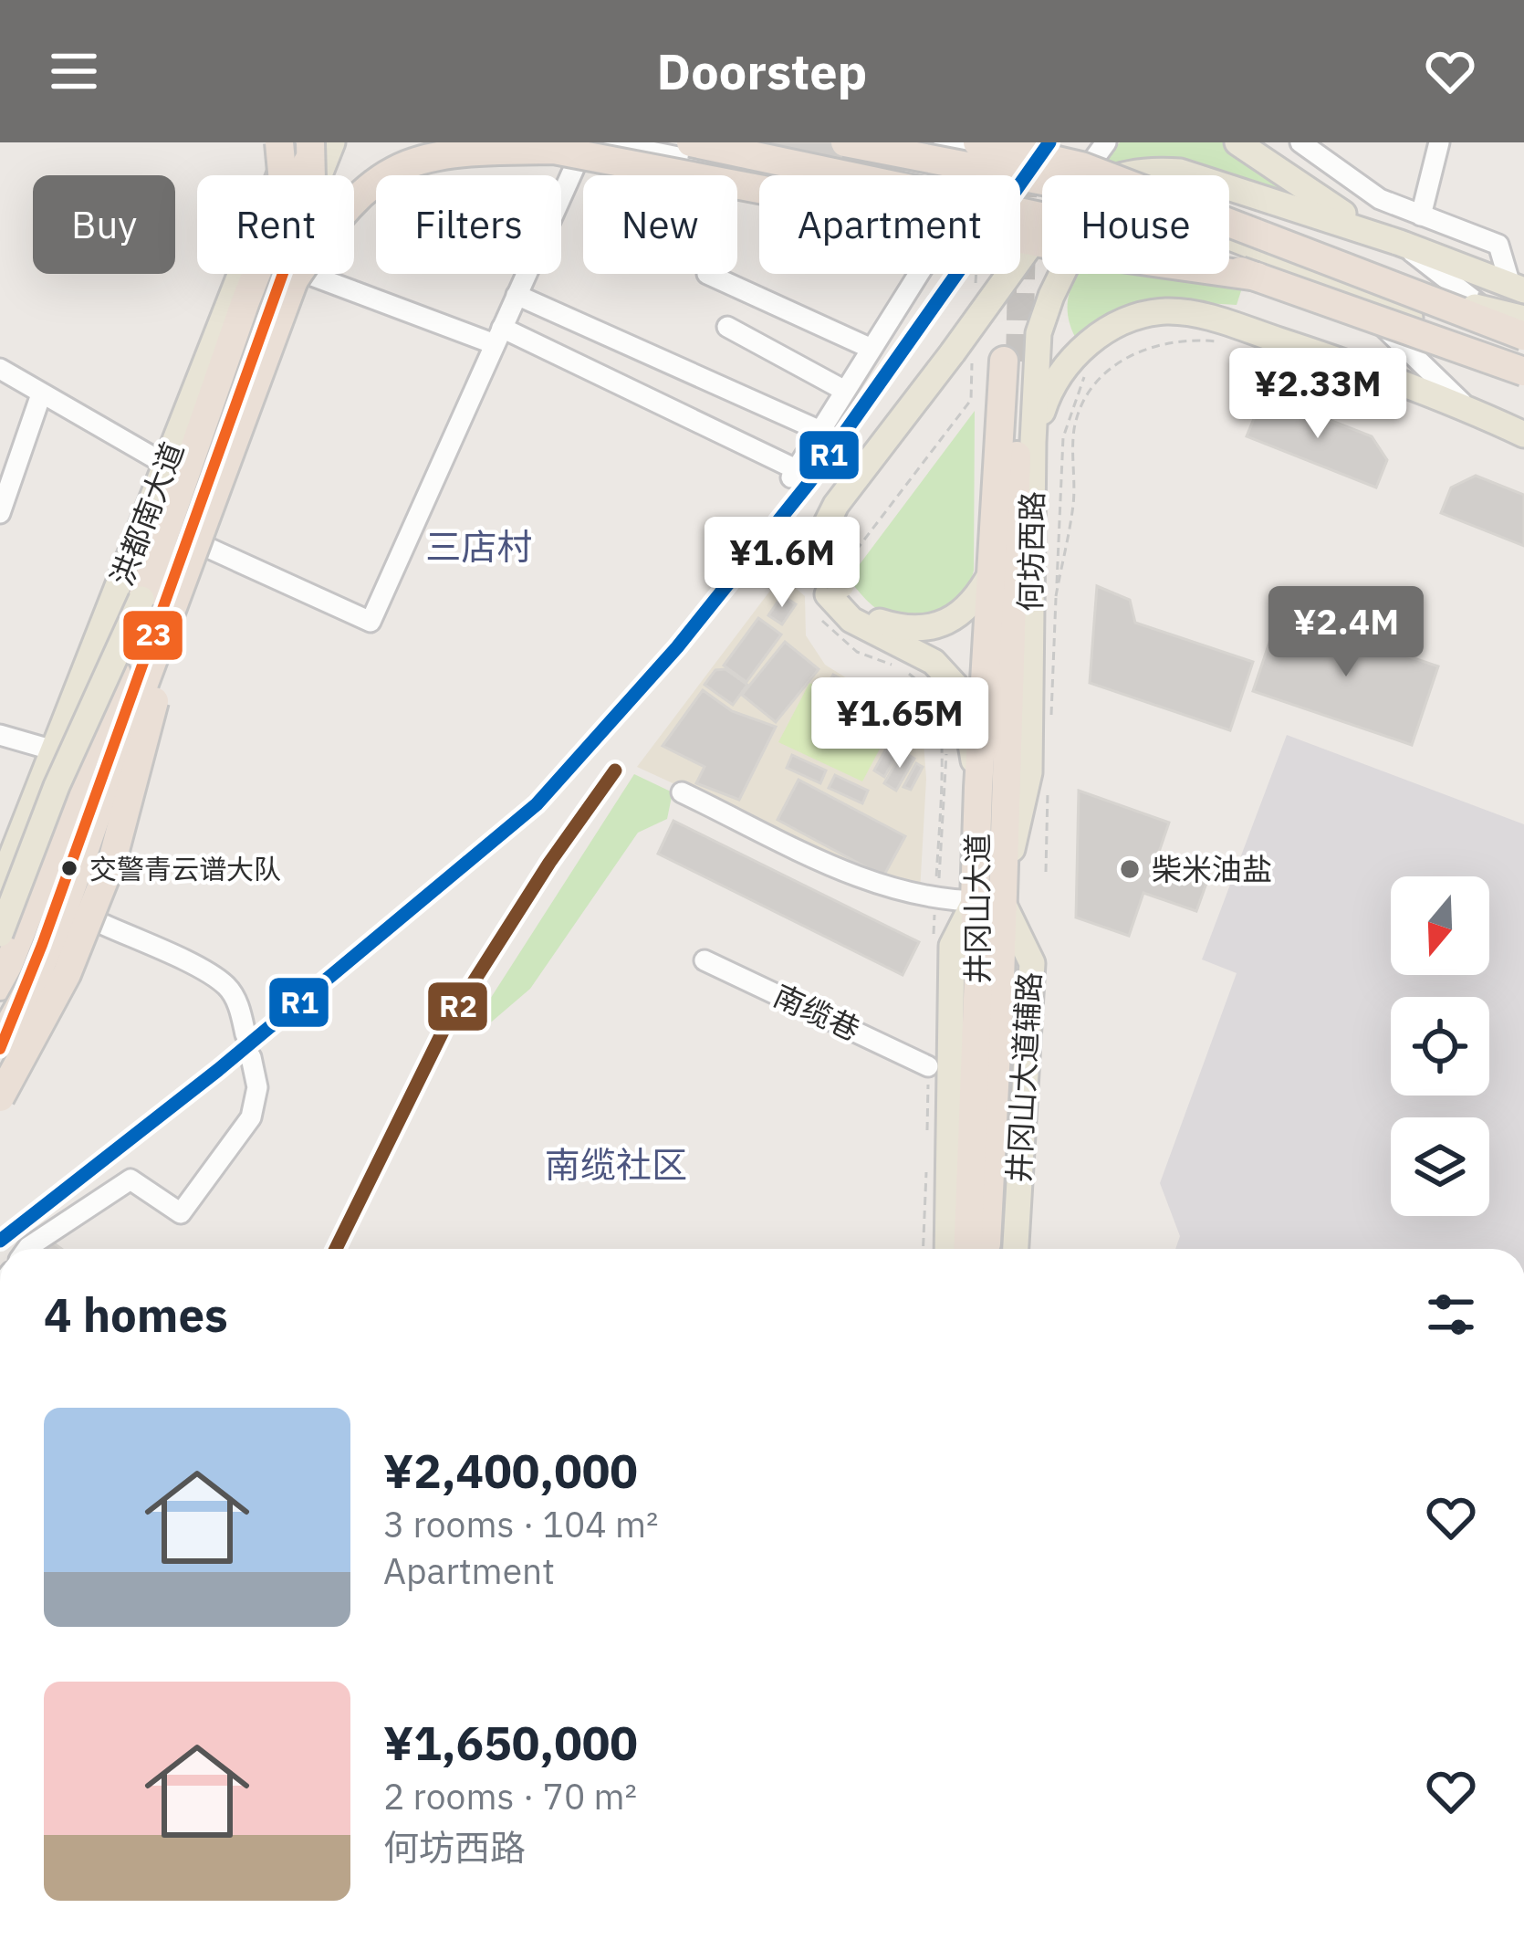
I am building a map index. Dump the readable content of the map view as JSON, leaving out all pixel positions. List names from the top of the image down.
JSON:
{
  "streets": {
    "highway": ["井冈山大道"],
    "main road": ["洪都南大道", "何坊西路", "井冈山大道辅路"],
    "street": ["南缆巷"]
  },
  "crossings": [
    ["何坊西路", "井冈山大道"],
    ["何坊西路", "井冈山大道辅路"],
    ["井冈山大道", "井冈山大道辅路"]
  ],
  "districts": ["三店村", "南缆社区"],
  "places": ["交警青云谱大队", "柴米油盐"],
  "lines": ["transit line R1", "transit line 23", "transit line R2"],
  "north": "bottom",
  "page": {
    "header": "Doorstep",
    "chip": [
      "Buy",
      "Rent",
      "Filters",
      "New",
      "Apartment",
      "House"
    ],
    "price": [
      "¥2.33M",
      "¥1.6M",
      "¥2.4M",
      "¥1.65M"
    ],
    "heading": "4 homes",
    "list": [
      {
        "name": "¥2,400,000",
        "note": "3 rooms · 104 m² · Apartment"
      },
      {
        "name": "¥1,650,000",
        "note": "2 rooms · 70 m² · 何坊西路"
      }
    ]
  }
}
